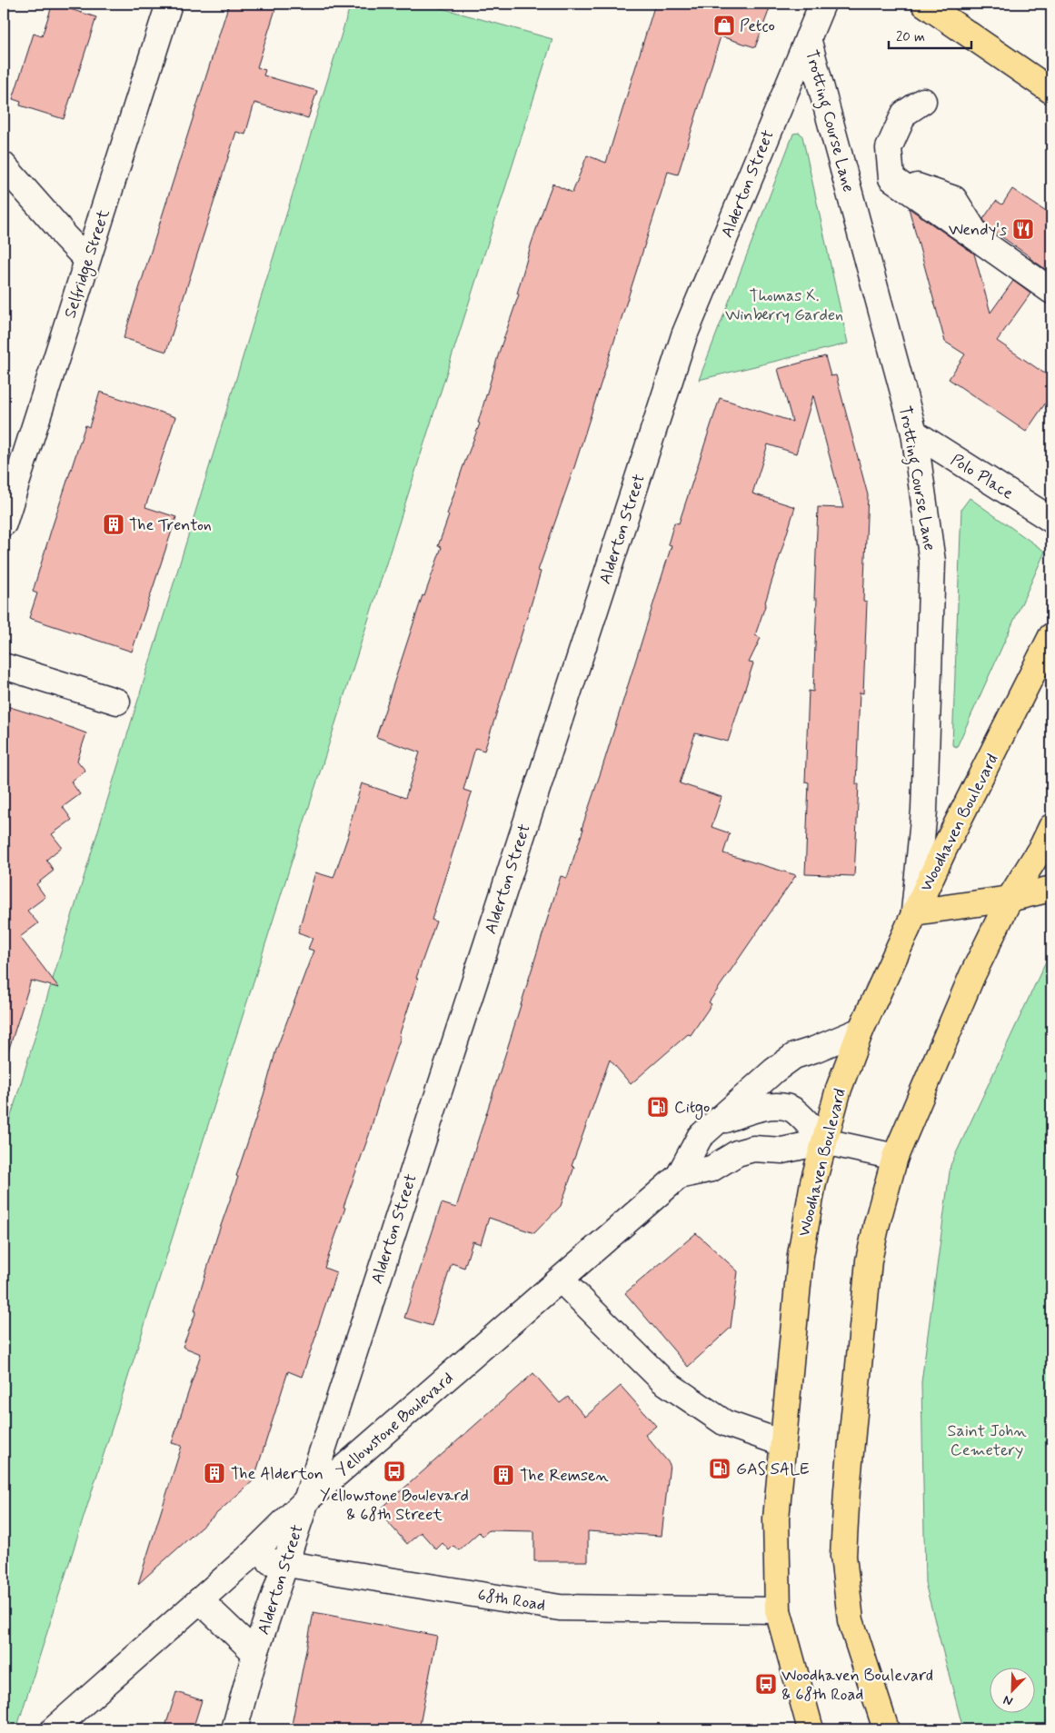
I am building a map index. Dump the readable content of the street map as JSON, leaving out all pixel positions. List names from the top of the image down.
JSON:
{
  "streets": {
    "main road": ["Woodhaven Boulevard"],
    "street": [
      "Trotting Course Lane",
      "Alderton Street",
      "Selfridge Street",
      "Polo Place",
      "Yellowstone Boulevard",
      "68th Road"
    ]
  },
  "crossings": [
    ["Trotting Course Lane", "Alderton Street"],
    ["Trotting Course Lane", "Polo Place"],
    ["Trotting Course Lane", "Woodhaven Boulevard"],
    ["Alderton Street", "Yellowstone Boulevard"],
    ["Alderton Street", "68th Road"],
    ["Woodhaven Boulevard", "Yellowstone Boulevard"],
    ["Woodhaven Boulevard", "68th Road"],
    ["Yellowstone Boulevard", "68th Road"]
  ],
  "parks": ["Thomas X. Winberry Garden", "Saint John Cemetery"],
  "places": {
    "shop": ["Petco"],
    "restaurant": ["Wendy's"],
    "building": ["The Trenton", "The Alderton", "The Remsen"],
    "fuel station": ["Citgo", "GAS SALE"],
    "bus stop": ["Yellowstone Boulevard & 68th Street", "Woodhaven Boulevard & 68th Road"]
  },
  "scale_bar": "20 m",
  "north": "bottom left"
}
